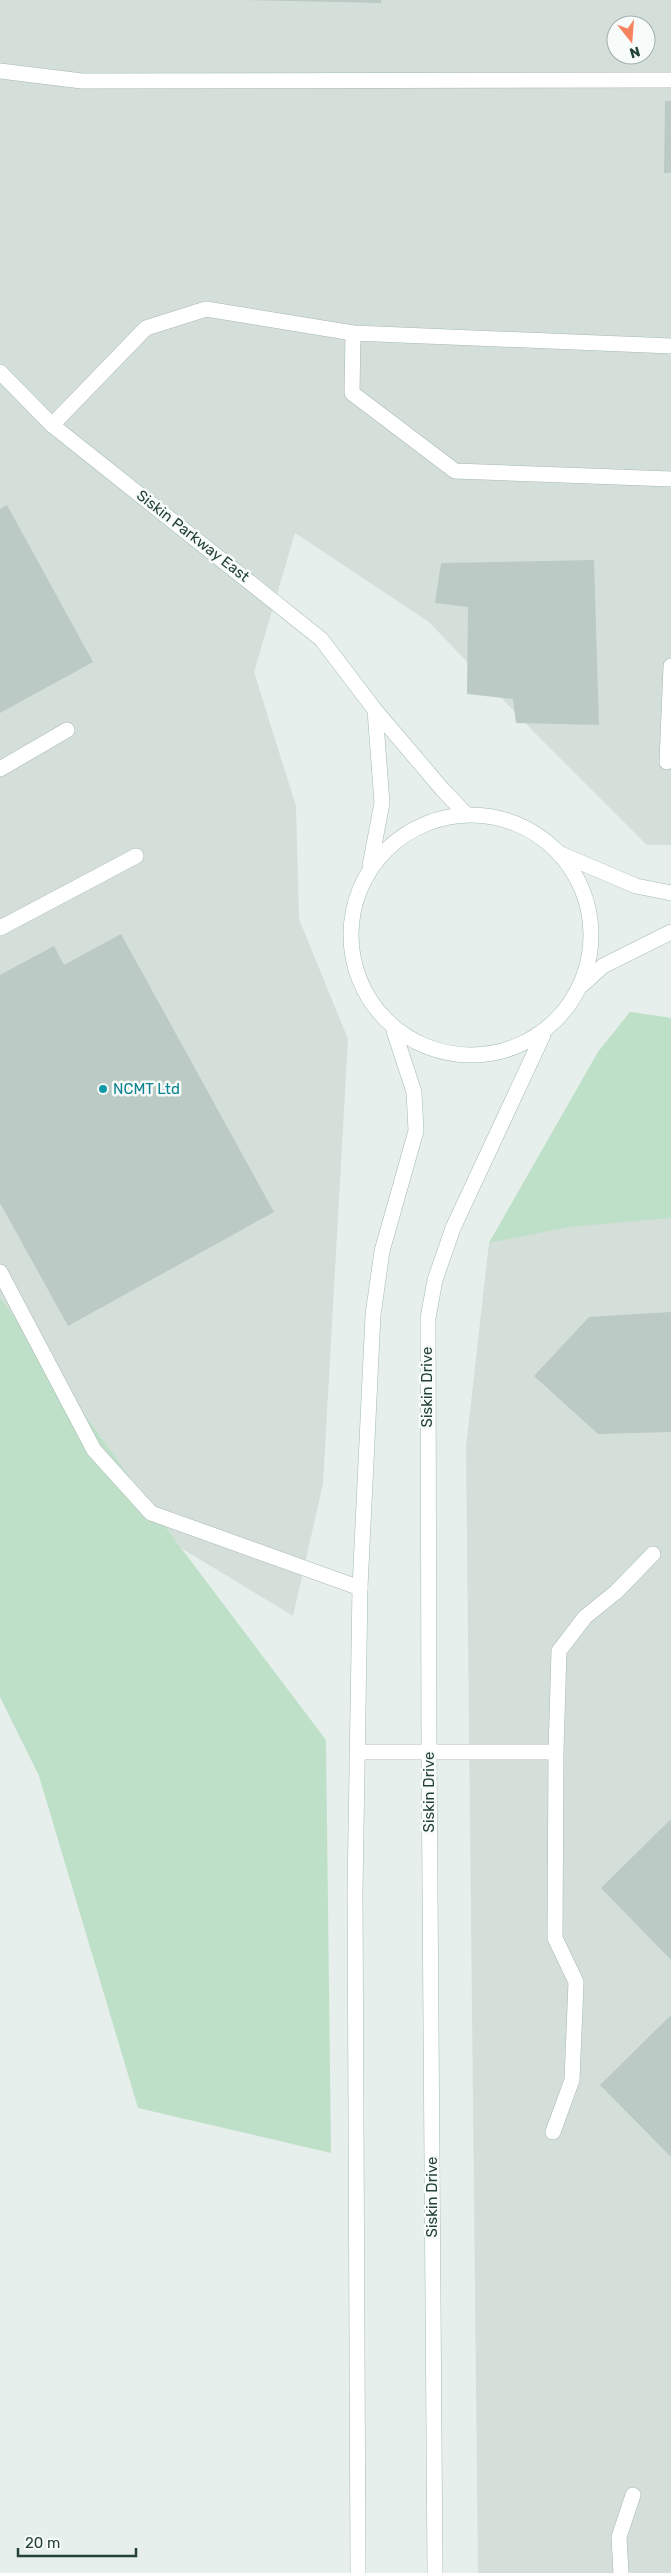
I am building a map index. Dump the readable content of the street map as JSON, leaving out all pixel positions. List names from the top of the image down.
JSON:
{
  "streets": {
    "street": ["Siskin Parkway East", "Siskin Drive"]
  },
  "places": ["NCMT Ltd"],
  "scale_bar": "20 m",
  "north": "bottom"
}
